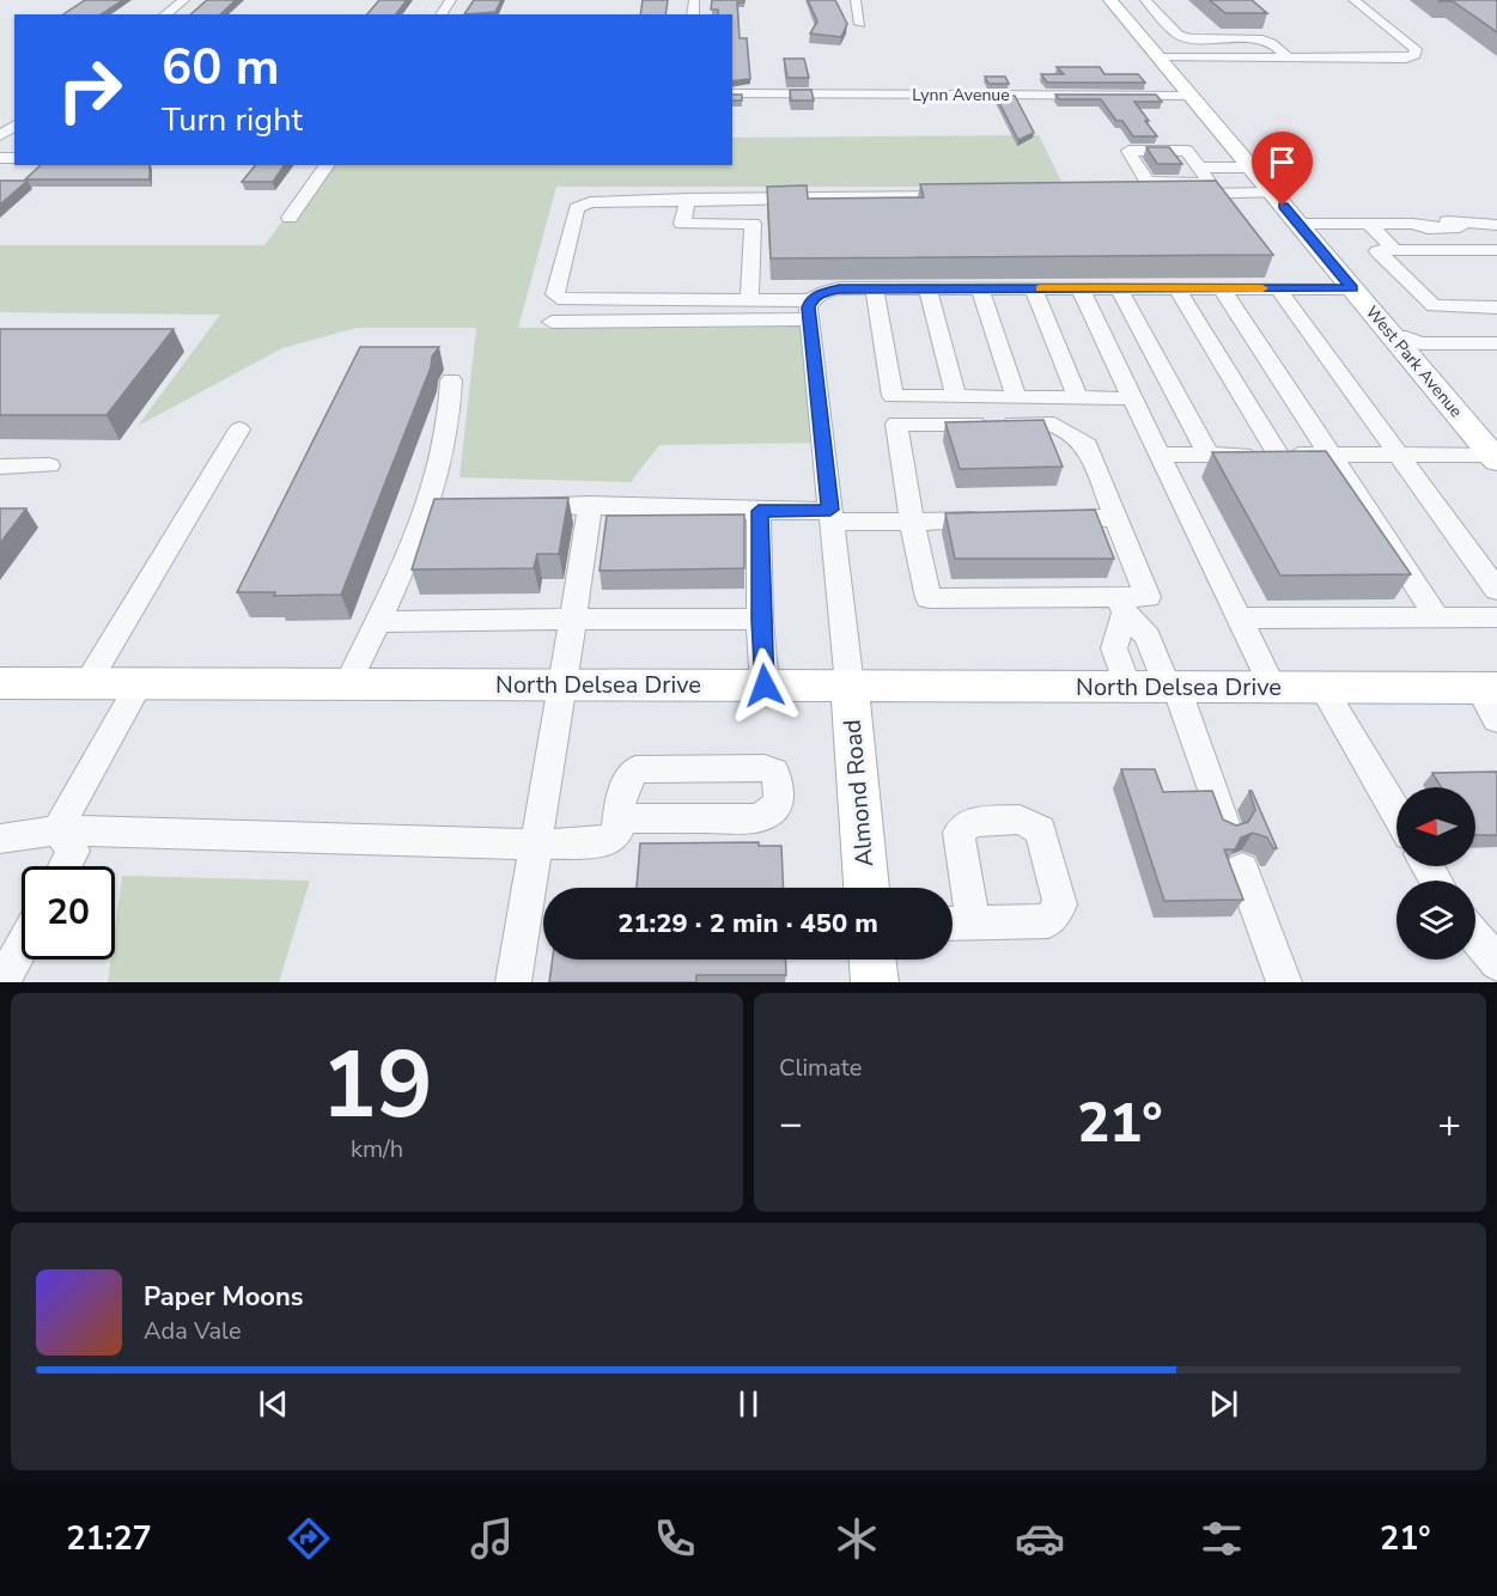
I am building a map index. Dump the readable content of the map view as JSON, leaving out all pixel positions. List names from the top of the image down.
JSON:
{
  "streets": {
    "main road": ["West Park Avenue", "North Delsea Drive", "Almond Road"],
    "street": ["Lynn Avenue"]
  },
  "crossings": [
    ["Lynn Avenue", "West Park Avenue"],
    ["North Delsea Drive", "Almond Road"]
  ],
  "north": "left",
  "page": {
    "turn": ["60 m", "Turn right"],
    "limit": "20",
    "trip": "21:29 · 2 min · 450 m",
    "tile": [
      ["19", "km/h"],
      "Climate"
    ],
    "heat": ["−", "21°", "+"],
    "song": ["Paper Moons", "Ada Vale"],
    "tabs": ["21:27", "21°"]
  }
}
